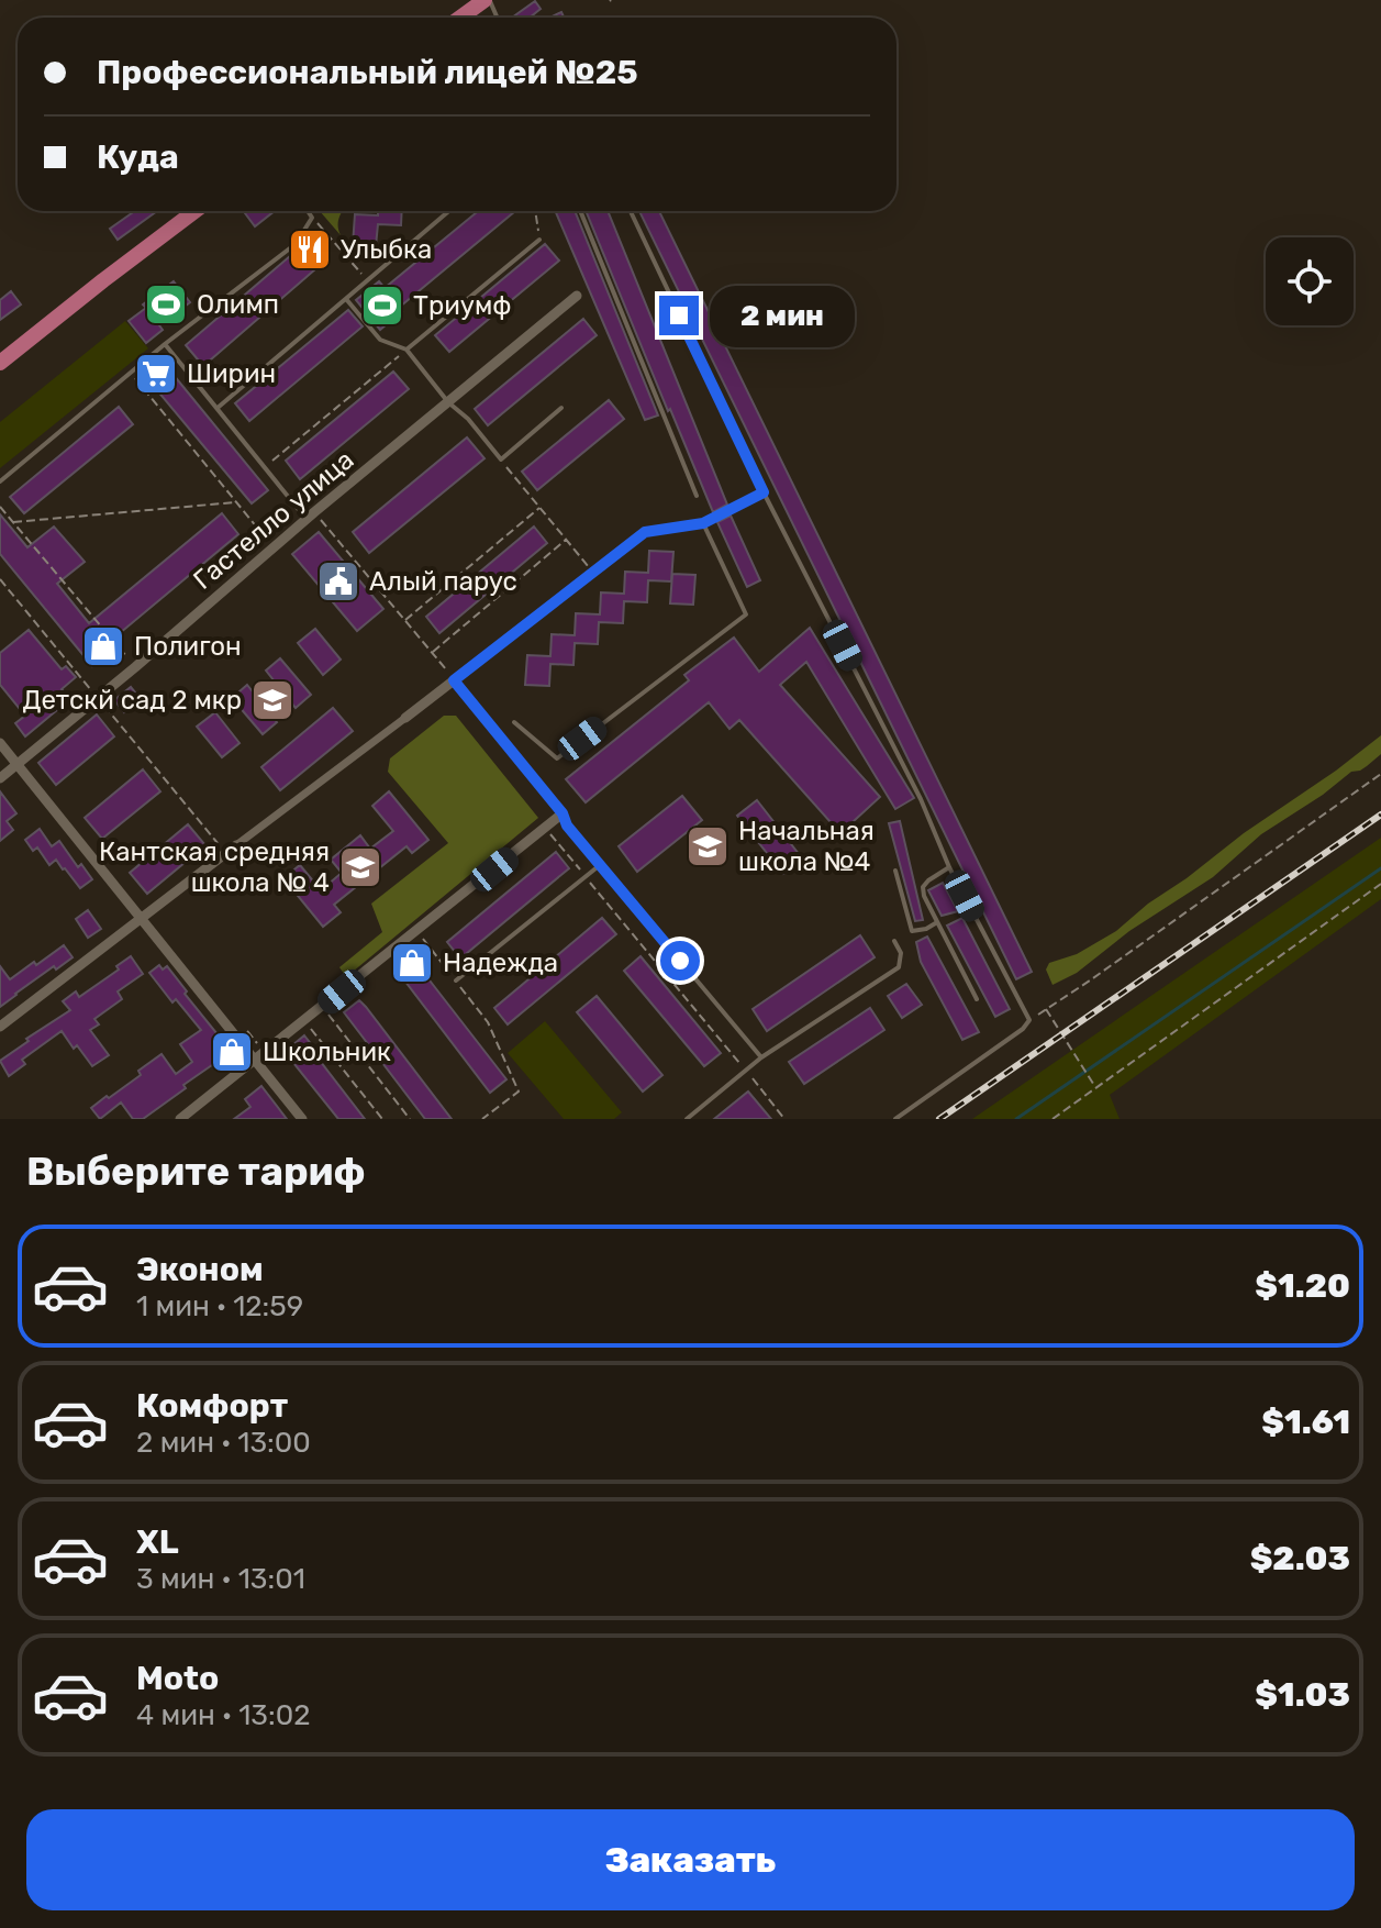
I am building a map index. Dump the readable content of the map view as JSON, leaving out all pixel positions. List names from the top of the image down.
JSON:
{
  "streets": {
    "street": ["Гастелло улица"]
  },
  "places": {
    "restaurant": ["Улыбка"],
    "sports": ["Олимп", "Триумф"],
    "supermarket": ["Ширин"],
    "public building": ["Алый парус"],
    "shop": ["Полигон", "Надежда", "Школьник"],
    "school or university": ["Детскй сад 2 мкр", "Начальная школа №4", "Кантская средняя школа № 4"]
  },
  "page": {
    "banner": ["Профессиональный лицей №25", "Куда"],
    "bubble": "2 мин",
    "heading": "Выберите тариф",
    "list": [
      {
        "name": "Эконом",
        "note": "1 мин · 12:59",
        "value": "$1.20"
      },
      {
        "name": "Комфорт",
        "note": "2 мин · 13:00",
        "value": "$1.61"
      },
      {
        "name": "XL",
        "note": "3 мин · 13:01",
        "value": "$2.03"
      },
      {
        "name": "Moto",
        "note": "4 мин · 13:02",
        "value": "$1.03"
      }
    ],
    "buttons": "Заказать"
  }
}
